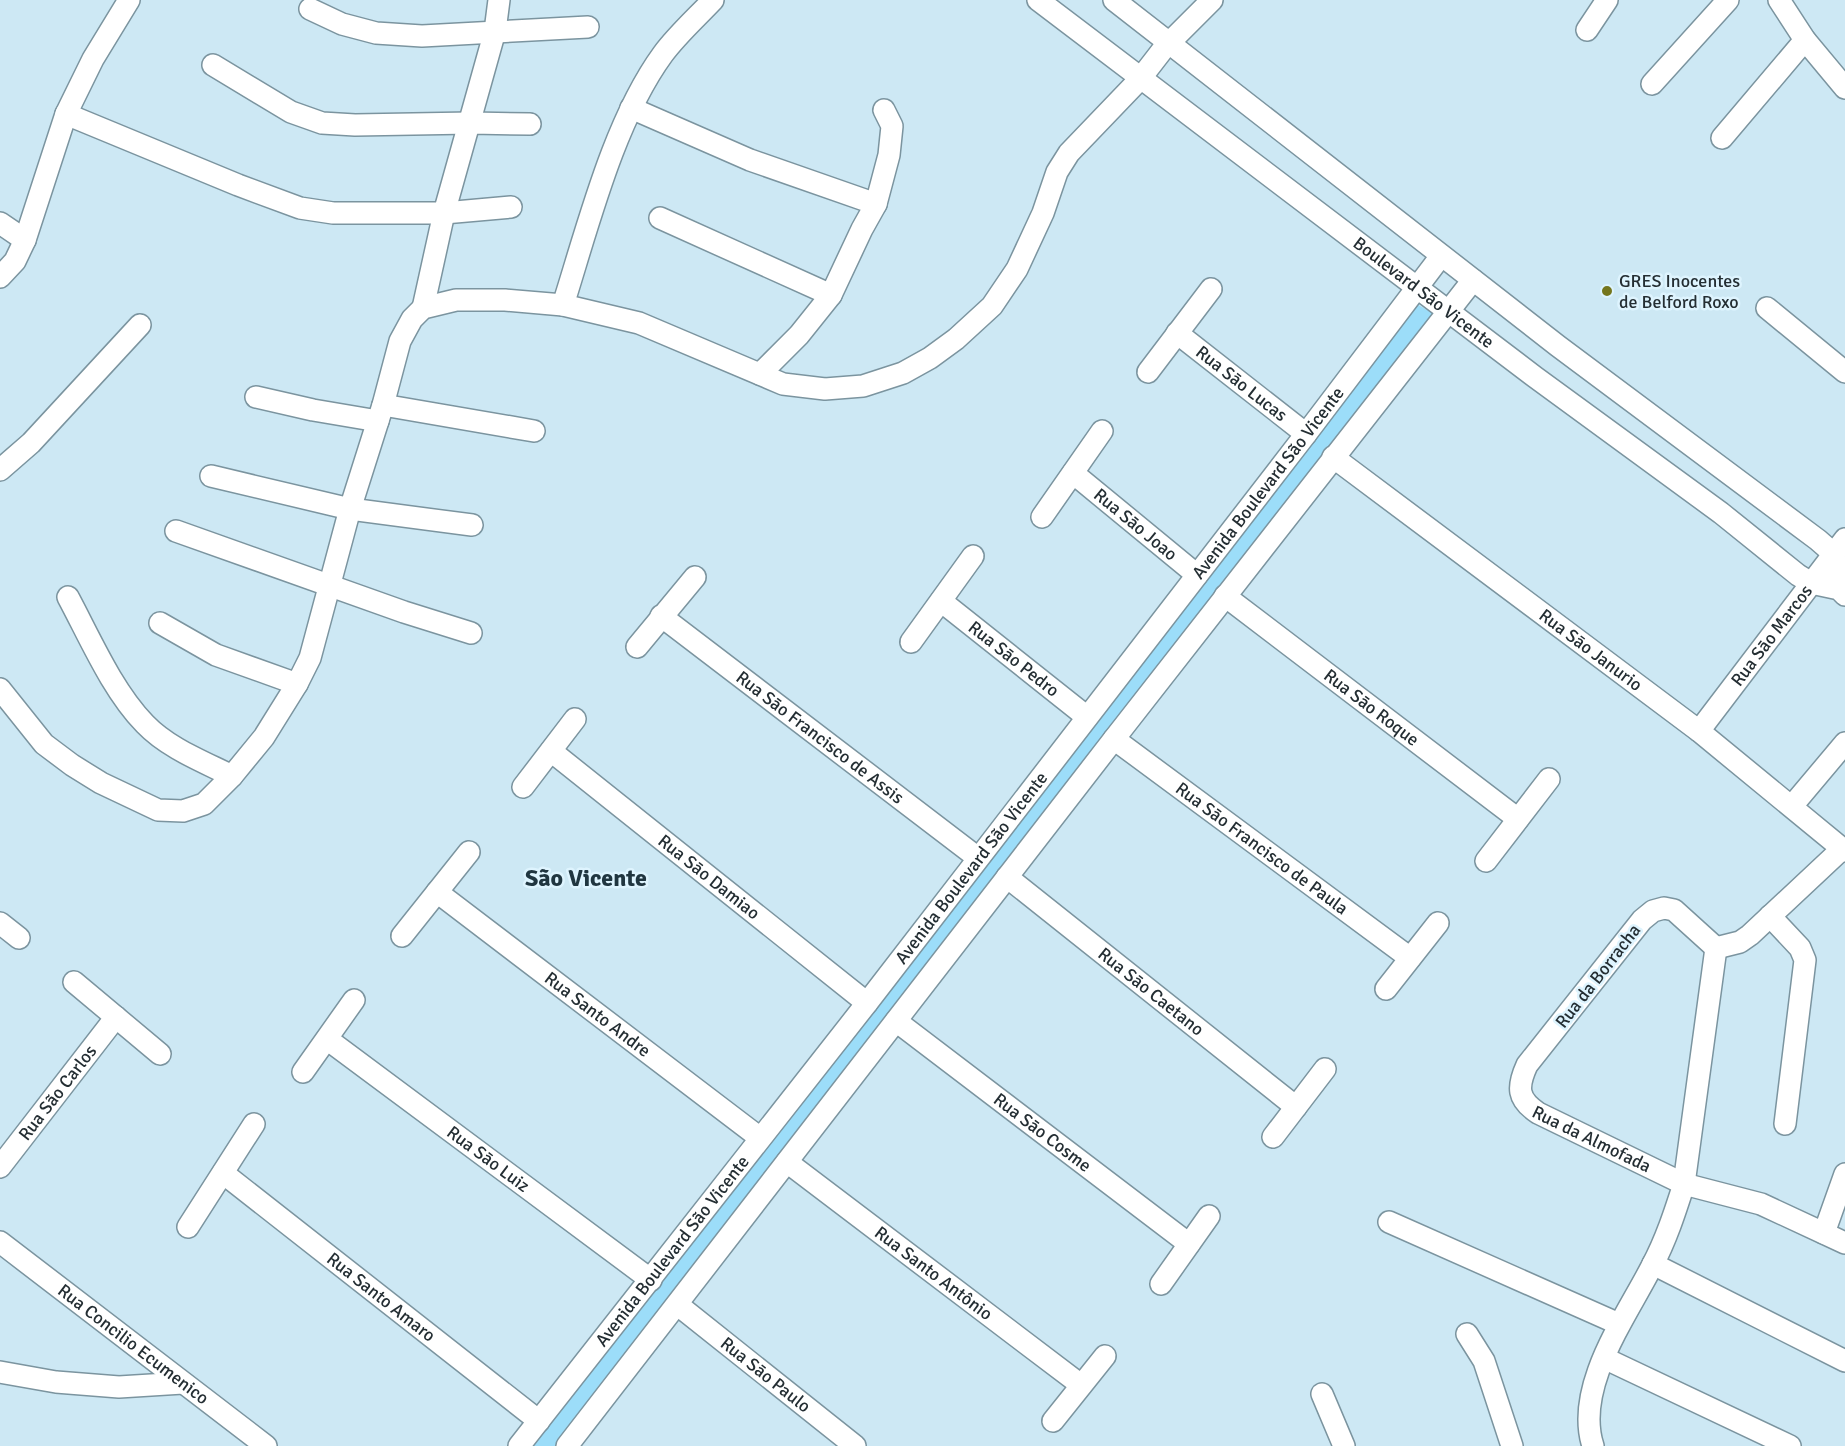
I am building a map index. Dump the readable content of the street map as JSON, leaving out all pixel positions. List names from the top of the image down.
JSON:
{
  "streets": {
    "street": [
      "Boulevard São Vicente",
      "Rua Sāo Lucas",
      "Avenida Boulevard São Vicente",
      "Rua Sāo Joao",
      "Rua Sāo Marcos",
      "Rua Sāo Janurio",
      "Rua Sāo Pedro",
      "Rua Sāo Roque",
      "Rua Sāo Francisco de Assis",
      "Rua Sāo Francisco de Paula",
      "Rua Sāo Damiao",
      "Rua da Borracha",
      "Rua Sāo Caetano",
      "Rua Santo Andre",
      "Rua São Carlos",
      "Rua Sāo Cosme",
      "Rua da Almofada",
      "Rua Sāo Luiz",
      "Rua Santo Antônio",
      "Rua Santo Amaro",
      "Rua Concilio Ecumenico",
      "Rua Sāo Paulo"
    ]
  },
  "crossings": [
    ["Boulevard São Vicente", "Avenida Boulevard São Vicente"],
    ["Boulevard São Vicente", "Rua Sāo Marcos"],
    ["Rua Sāo Lucas", "Avenida Boulevard São Vicente"],
    ["Avenida Boulevard São Vicente", "Rua Sāo Joao"],
    ["Avenida Boulevard São Vicente", "Rua Sāo Janurio"],
    ["Avenida Boulevard São Vicente", "Rua Sāo Pedro"],
    ["Avenida Boulevard São Vicente", "Rua Sāo Roque"],
    ["Avenida Boulevard São Vicente", "Rua Sāo Francisco de Assis"],
    ["Avenida Boulevard São Vicente", "Rua Sāo Francisco de Paula"],
    ["Avenida Boulevard São Vicente", "Rua Sāo Damiao"],
    ["Avenida Boulevard São Vicente", "Rua Sāo Caetano"],
    ["Avenida Boulevard São Vicente", "Rua Santo Andre"],
    ["Avenida Boulevard São Vicente", "Rua Sāo Cosme"],
    ["Avenida Boulevard São Vicente", "Rua Sāo Luiz"],
    ["Avenida Boulevard São Vicente", "Rua Santo Antônio"],
    ["Avenida Boulevard São Vicente", "Rua Santo Amaro"],
    ["Avenida Boulevard São Vicente", "Rua Sāo Paulo"],
    ["Rua Sāo Marcos", "Rua Sāo Janurio"],
    ["Rua da Borracha", "Rua da Almofada"]
  ],
  "districts": ["São Vicente"],
  "places": ["GRES Inocentes de Belford Roxo"]
}
